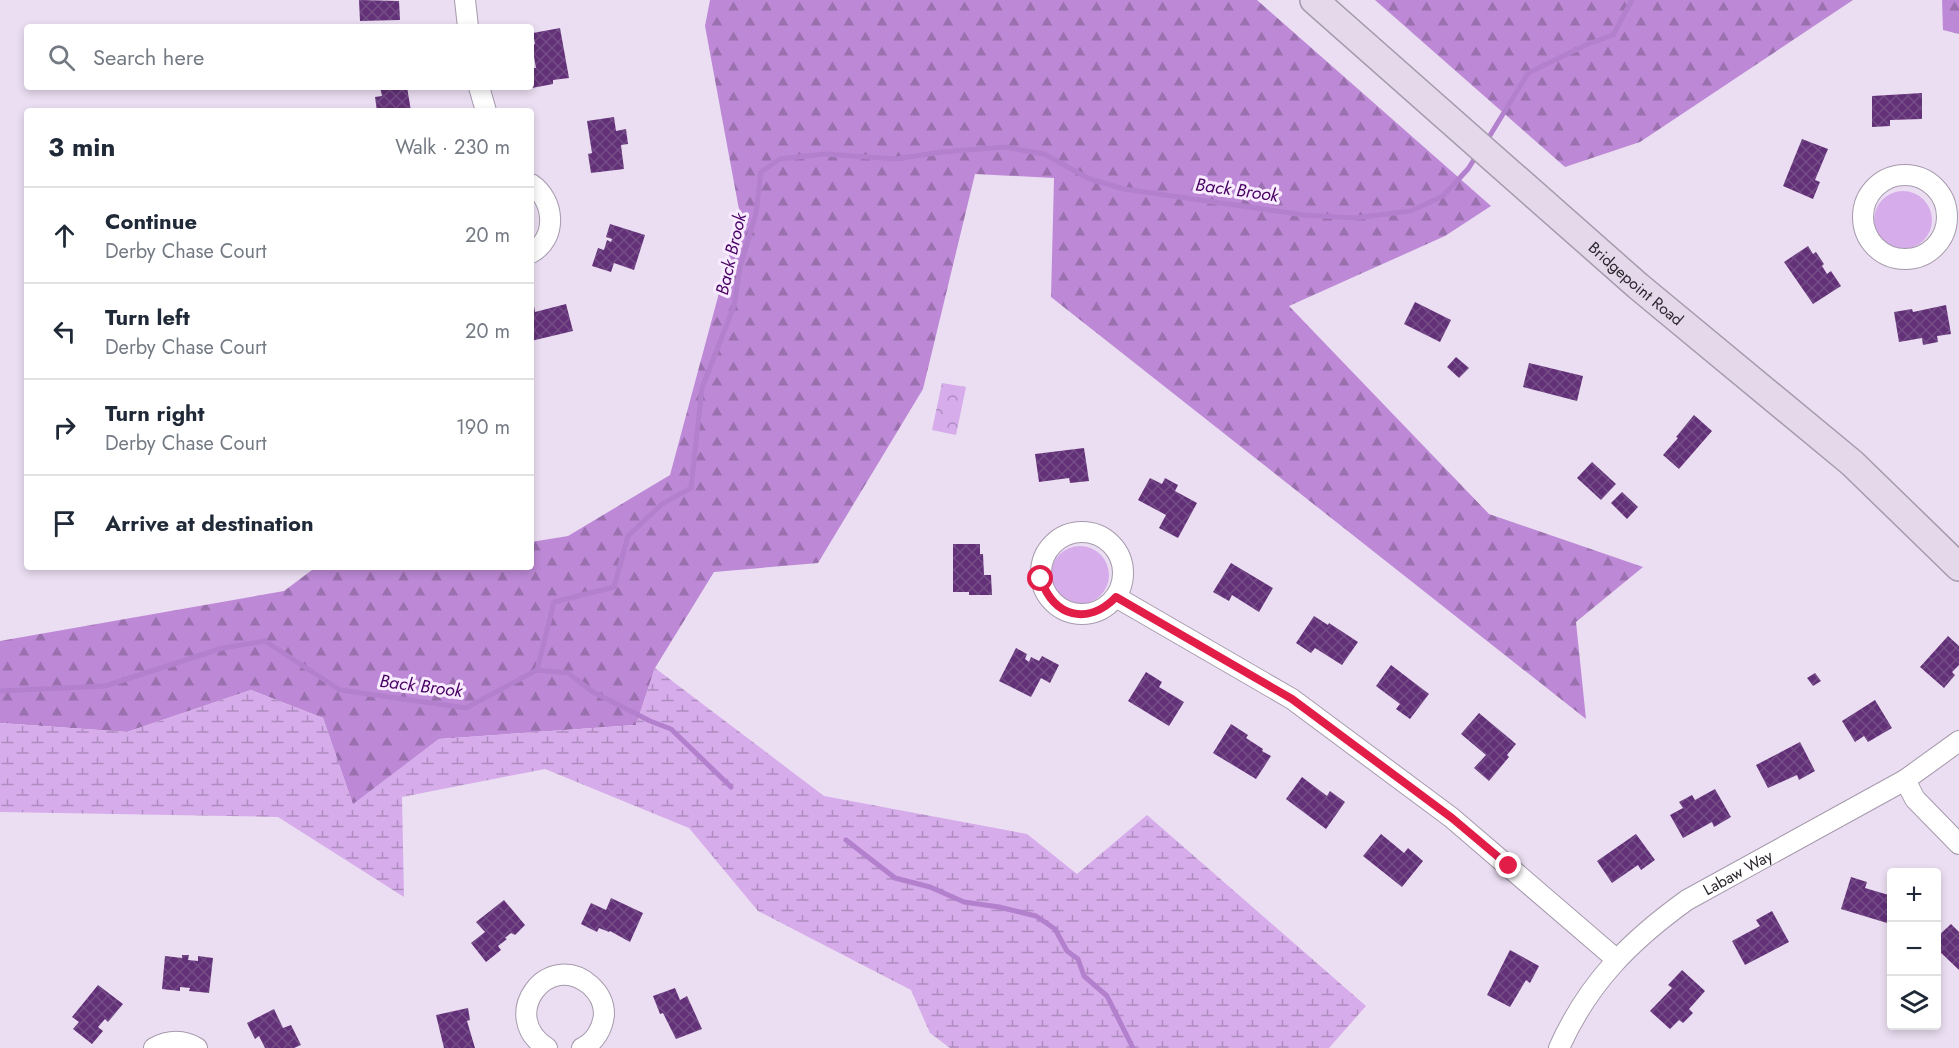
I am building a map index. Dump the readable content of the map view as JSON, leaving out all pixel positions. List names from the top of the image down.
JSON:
{
  "streets": {
    "street": ["Bridgepoint Road", "Labaw Way"]
  },
  "water": ["Back Brook"],
  "page": {
    "search": "Search here",
    "heading": ["3 min", "Walk · 230 m"],
    "list": [
      ["Continue", "Derby Chase Court", "20 m"],
      ["Turn left", "Derby Chase Court", "20 m"],
      ["Turn right", "Derby Chase Court", "190 m"],
      "Arrive at destination"
    ],
    "map_buttons": ["+", "−"]
  }
}
